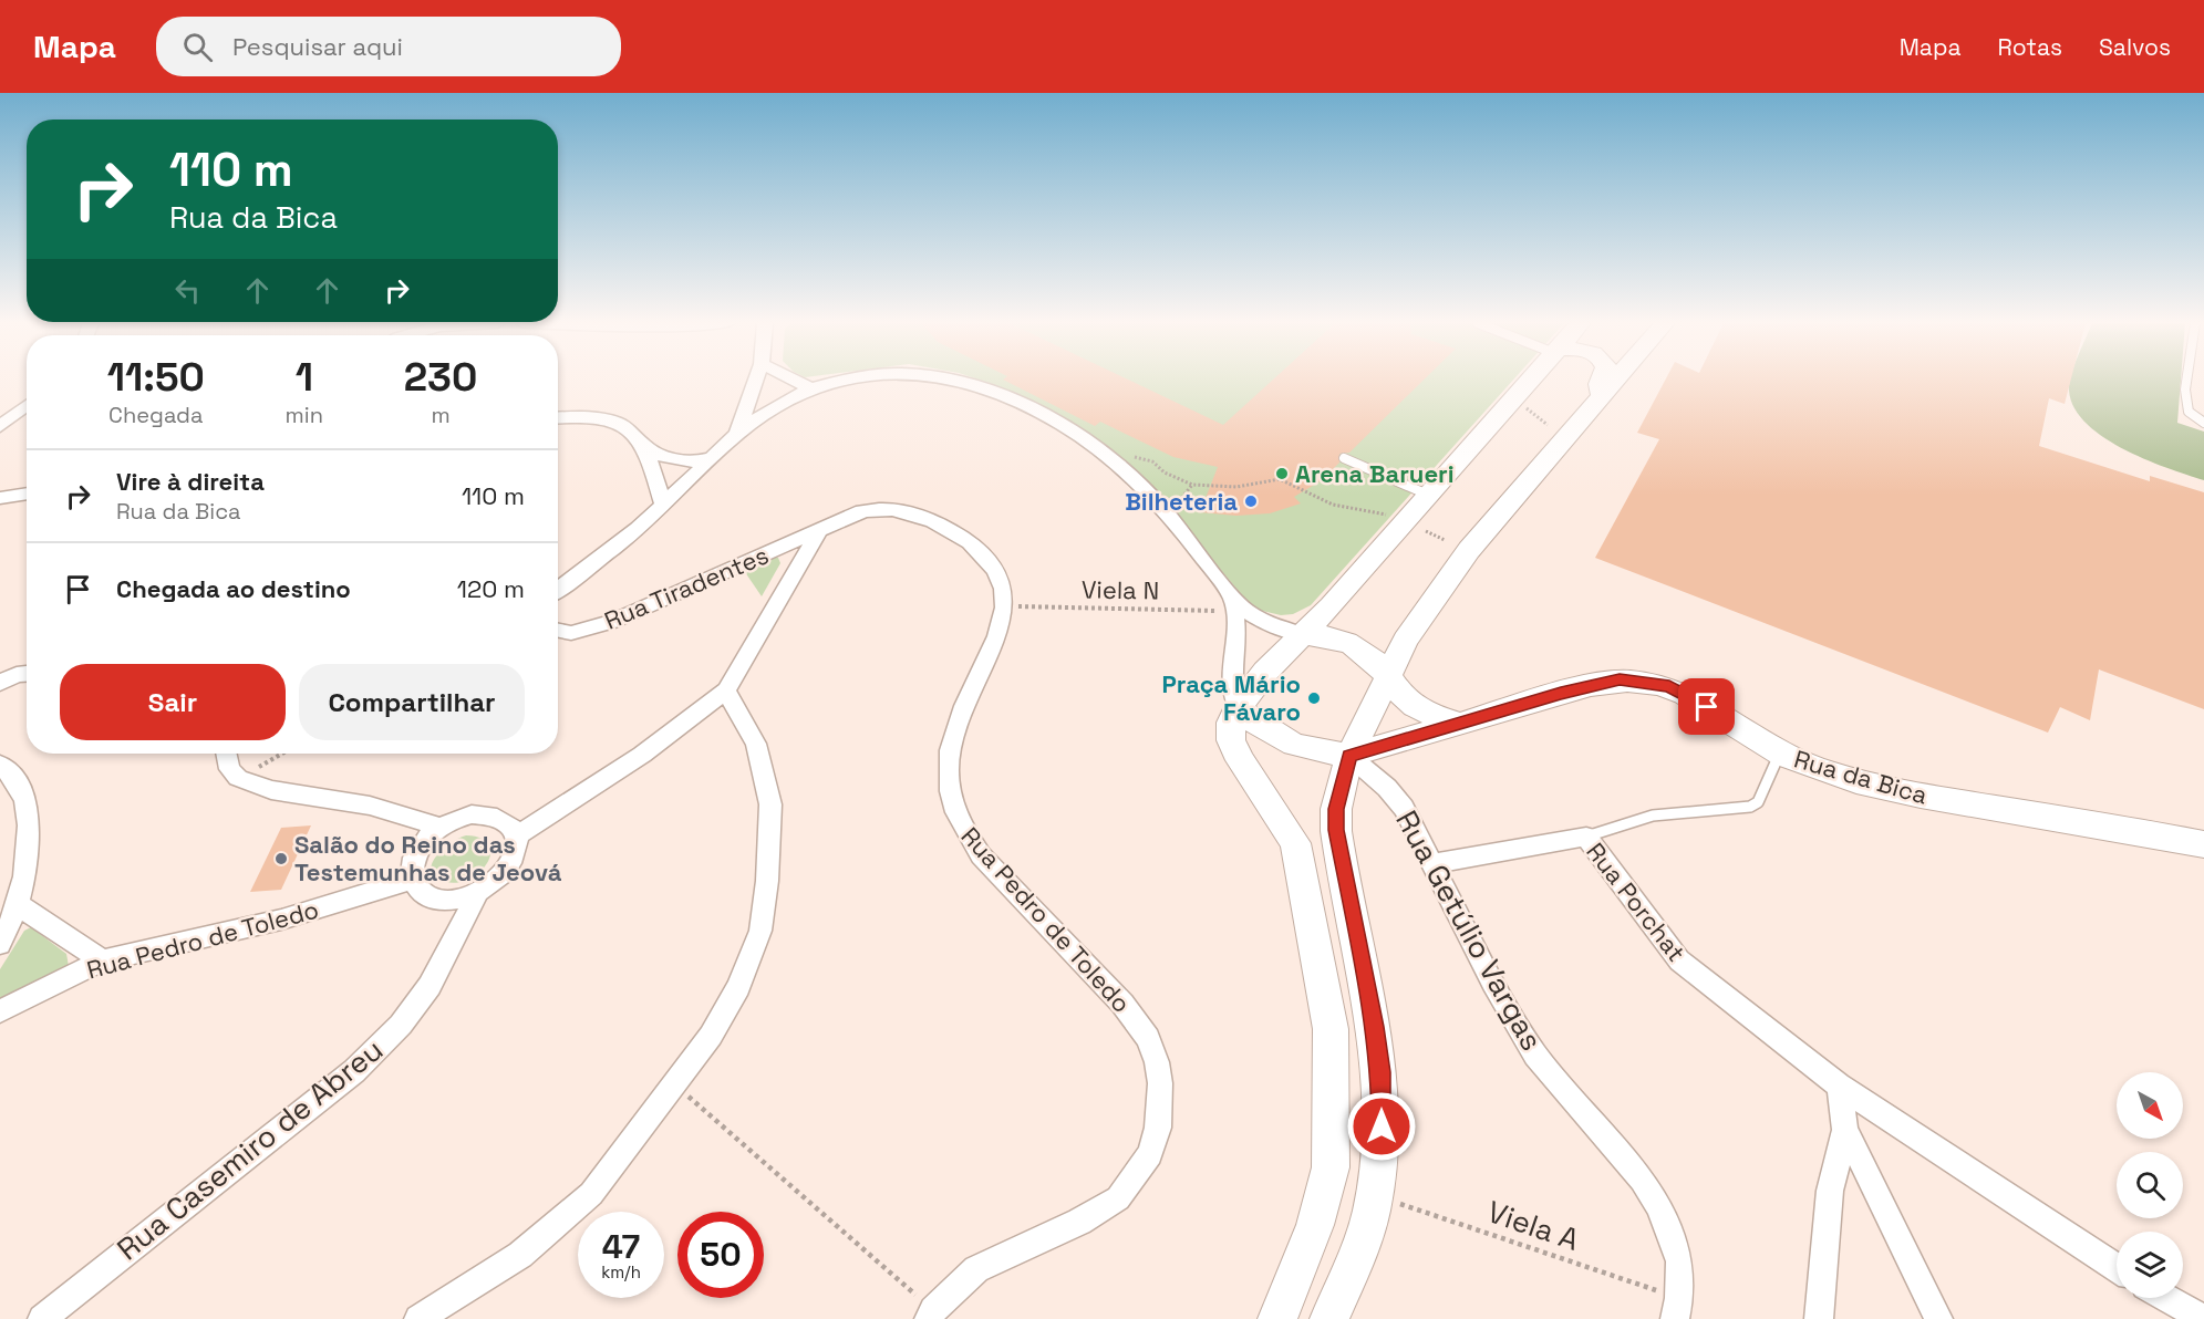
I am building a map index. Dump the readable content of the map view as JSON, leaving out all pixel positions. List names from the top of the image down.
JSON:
{
  "streets": {
    "main road": ["Rua da Bica"],
    "street": [
      "Rua Tiradentes",
      "Rua Porchat",
      "Rua Pedro de Toledo",
      "Rua Getúlio Vargas",
      "Rua Casemiro de Abreu"
    ],
    "path": ["Viela N", "Viela A"]
  },
  "crossings": [
    ["Viela N", "Rua Pedro de Toledo"],
    ["Rua da Bica", "Rua Getúlio Vargas"],
    ["Rua Porchat", "Rua Getúlio Vargas"],
    ["Rua Pedro de Toledo", "Rua Casemiro de Abreu"],
    ["Rua Getúlio Vargas", "Viela A"]
  ],
  "places": [
    "Arena Barueri",
    "Bilheteria",
    "Praça Mário Fávaro",
    "Salão do Reino das Testemunhas de Jeová"
  ],
  "north": "bottom right",
  "page": {
    "header": "Mapa",
    "search": "Pesquisar aqui",
    "nav": ["Mapa", "Rotas", "Salvos"],
    "turn": ["110 m", "Rua da Bica"],
    "eta": [
      "11:50",
      "Chegada",
      "1",
      "min",
      "230",
      "m"
    ],
    "list": [
      {
        "name": "Vire à direita",
        "note": "Rua da Bica",
        "value": "110 m"
      },
      {
        "name": "Chegada ao destino",
        "value": "120 m"
      }
    ],
    "buttons": ["Sair", "Compartilhar"],
    "speed": "47 km/h",
    "limit": "50"
  }
}
